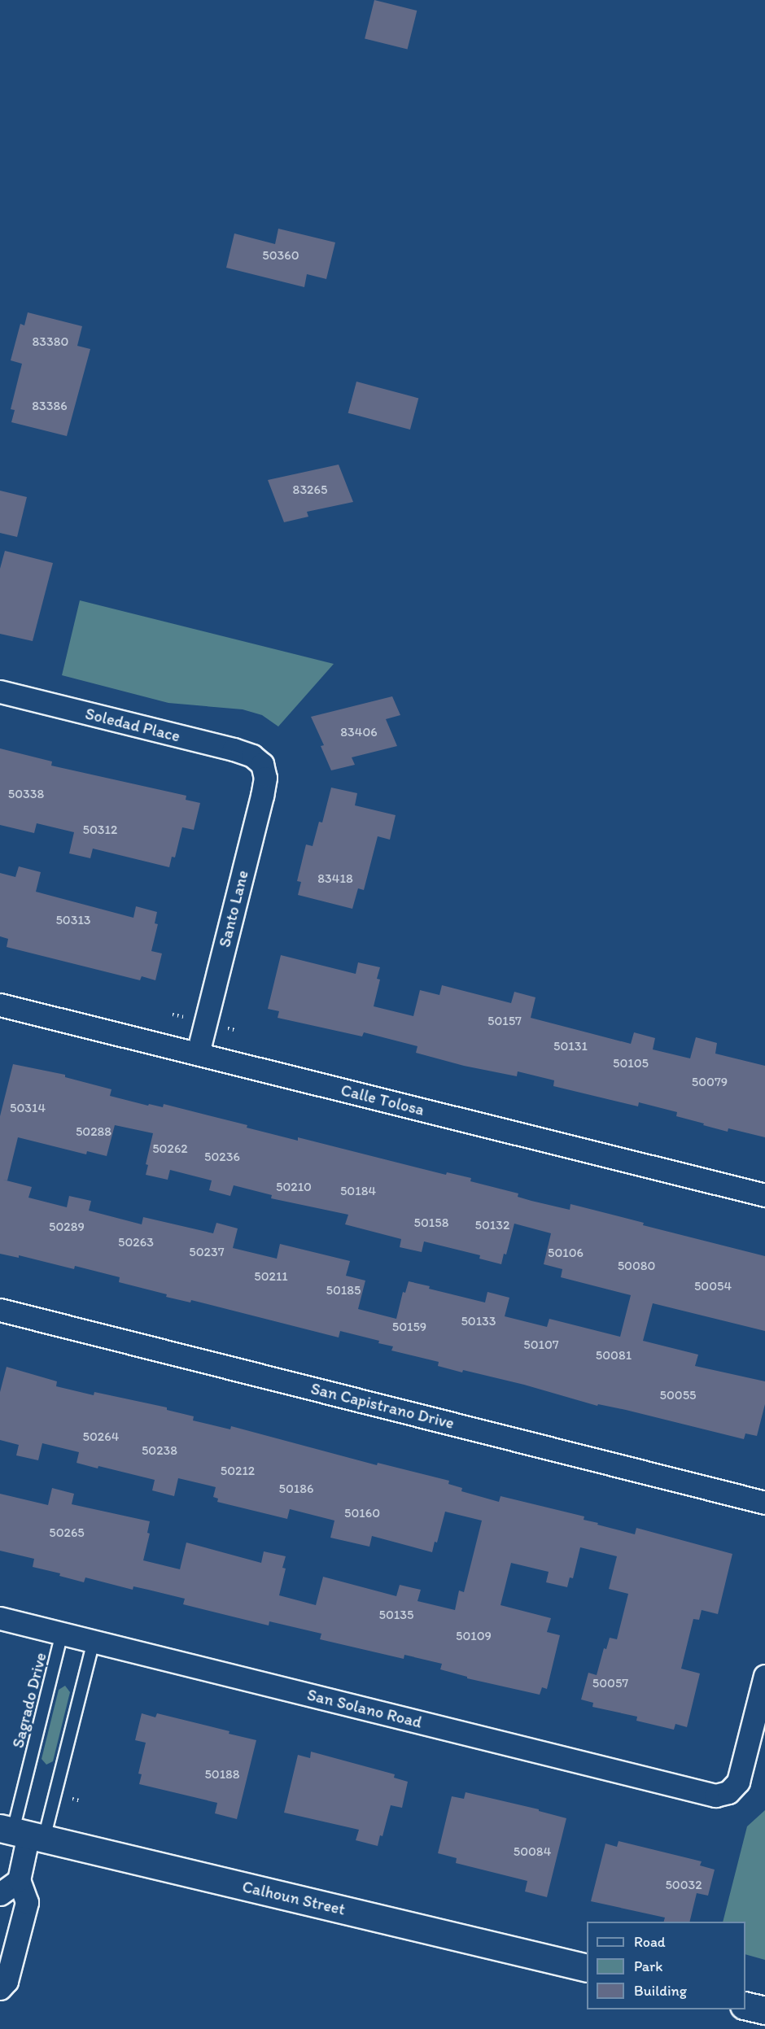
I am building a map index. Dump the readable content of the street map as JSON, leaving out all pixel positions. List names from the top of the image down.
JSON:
{
  "streets": {
    "street": [
      "Soledad Place",
      "Santo Lane",
      "Calle Tolosa",
      "San Capistrano Drive",
      "San Solano Road",
      "Calhoun Street"
    ],
    "lane": ["Sagrado Drive"]
  },
  "crossings": [
    ["Soledad Place", "Santo Lane"],
    ["Santo Lane", "Calle Tolosa"],
    ["Sagrado Drive", "San Solano Road"],
    ["Sagrado Drive", "Calhoun Street"]
  ],
  "house_numbers": [
    "50360",
    "83380",
    "83386",
    "83265",
    "83406",
    "50338",
    "50312",
    "83418",
    "50313",
    "50157",
    "50131",
    "50105",
    "50079",
    "50314",
    "50288",
    "50262",
    "50236",
    "50210",
    "50184",
    "50158",
    "50132",
    "50289",
    "50263",
    "50237",
    "50106",
    "50080",
    "50211",
    "50054",
    "50185",
    "50133",
    "50159",
    "50107",
    "50081",
    "50055",
    "50264",
    "50238",
    "50212",
    "50186",
    "50160",
    "50265",
    "50135",
    "50109",
    "50057",
    "50188",
    "50084",
    "50032"
  ],
  "legend": ["Road", "Park", "Building"]
}
